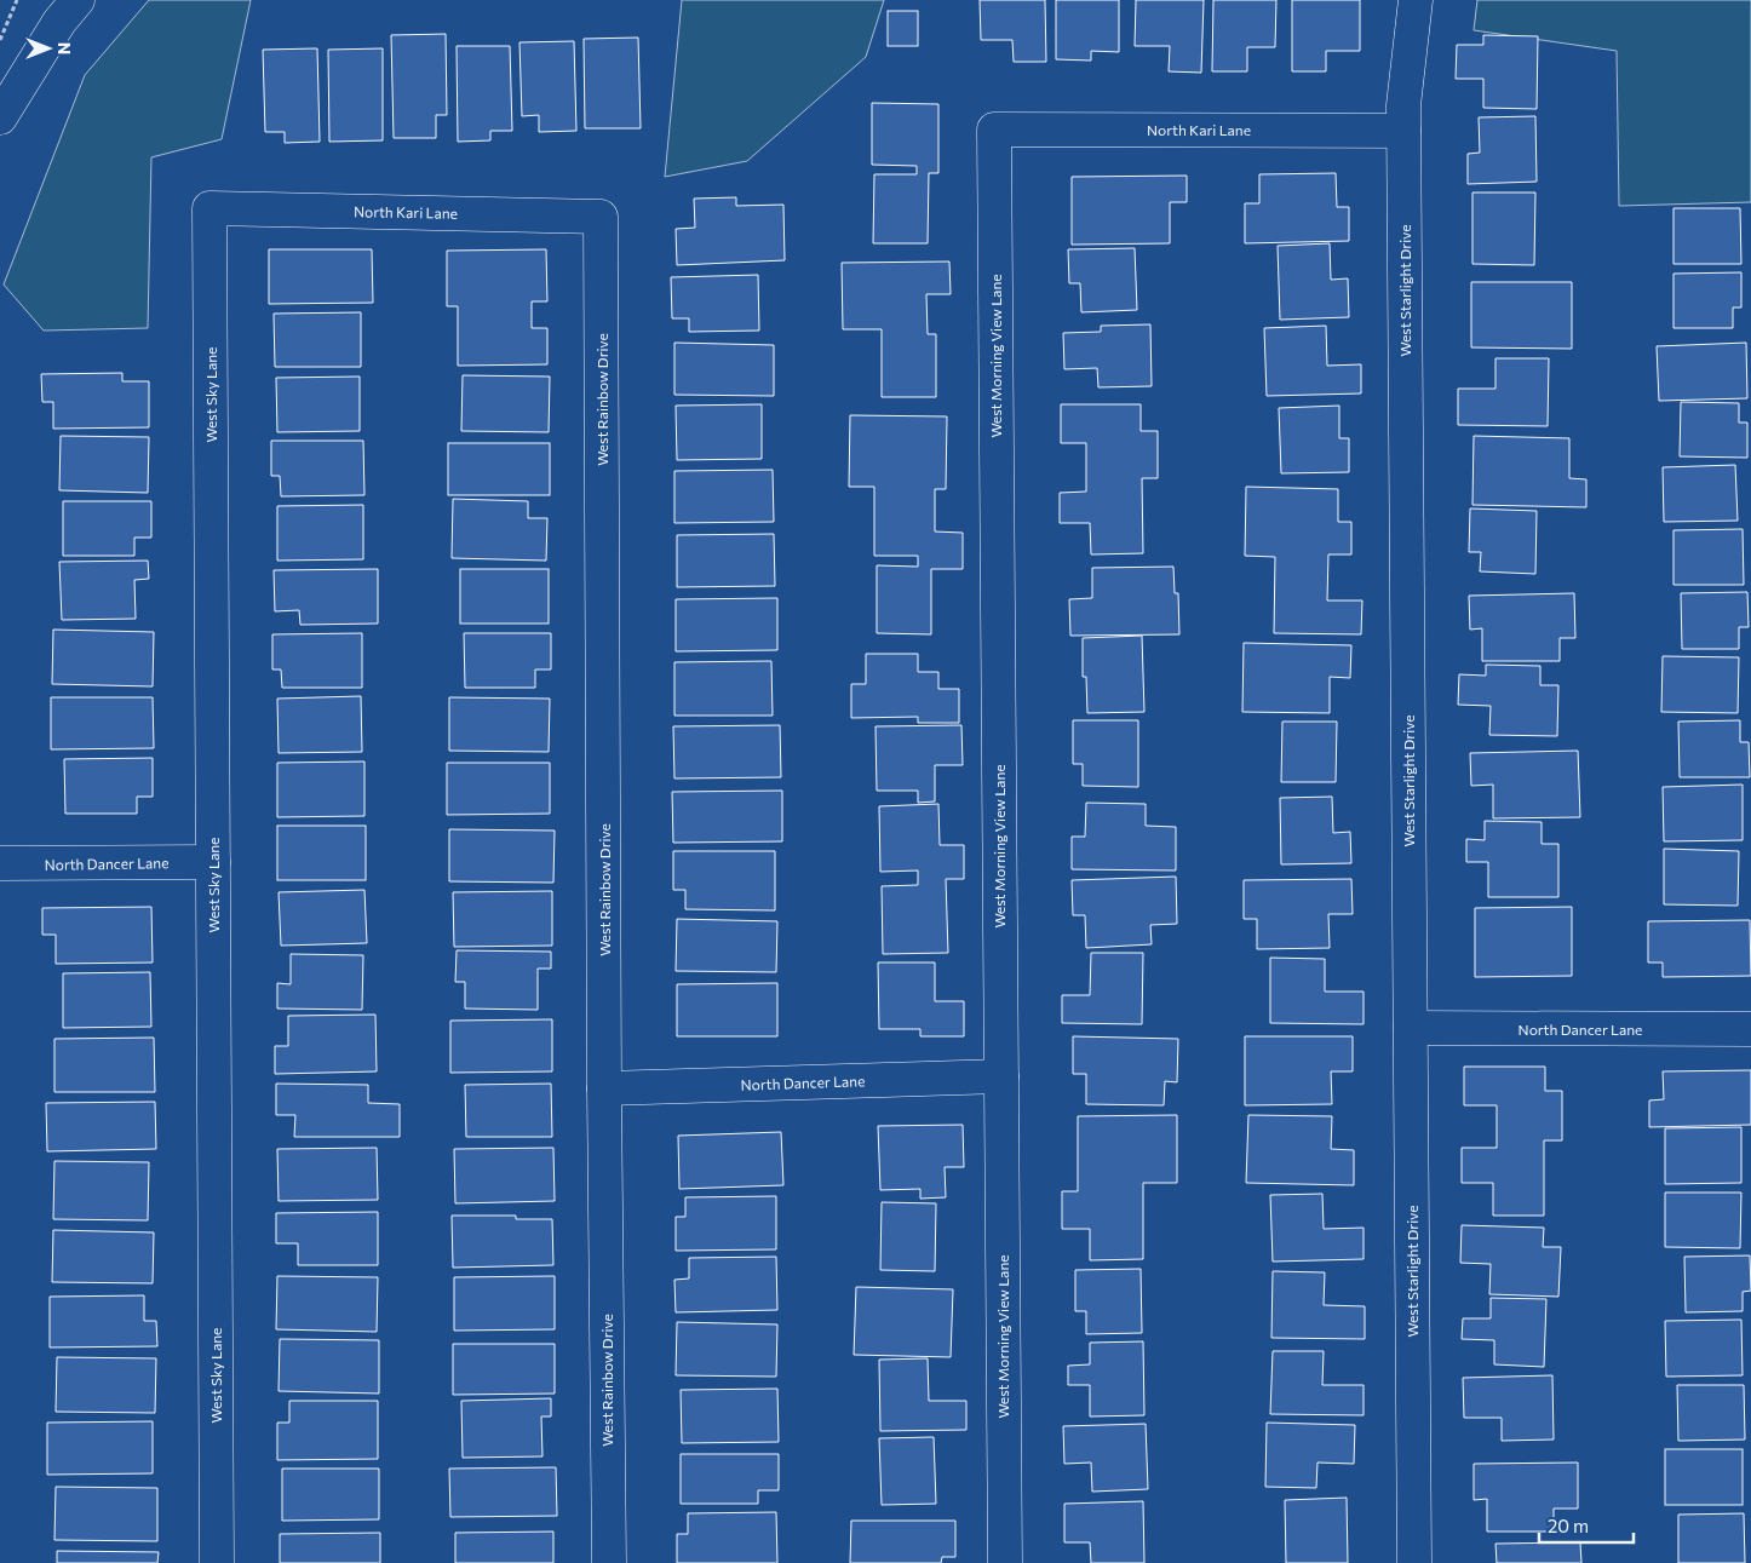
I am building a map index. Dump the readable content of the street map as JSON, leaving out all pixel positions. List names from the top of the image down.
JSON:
{
  "streets": {
    "street": [
      "North Kari Lane",
      "West Starlight Drive",
      "West Morning View Lane",
      "West Sky Lane",
      "West Rainbow Drive",
      "North Dancer Lane"
    ]
  },
  "crossings": [
    ["North Kari Lane", "West Starlight Drive"],
    ["North Kari Lane", "West Morning View Lane"],
    ["North Kari Lane", "West Sky Lane"],
    ["North Kari Lane", "West Rainbow Drive"],
    ["West Starlight Drive", "North Dancer Lane"],
    ["West Morning View Lane", "North Dancer Lane"],
    ["West Sky Lane", "North Dancer Lane"],
    ["West Rainbow Drive", "North Dancer Lane"]
  ],
  "scale_bar": "20 m",
  "north": "right"
}
